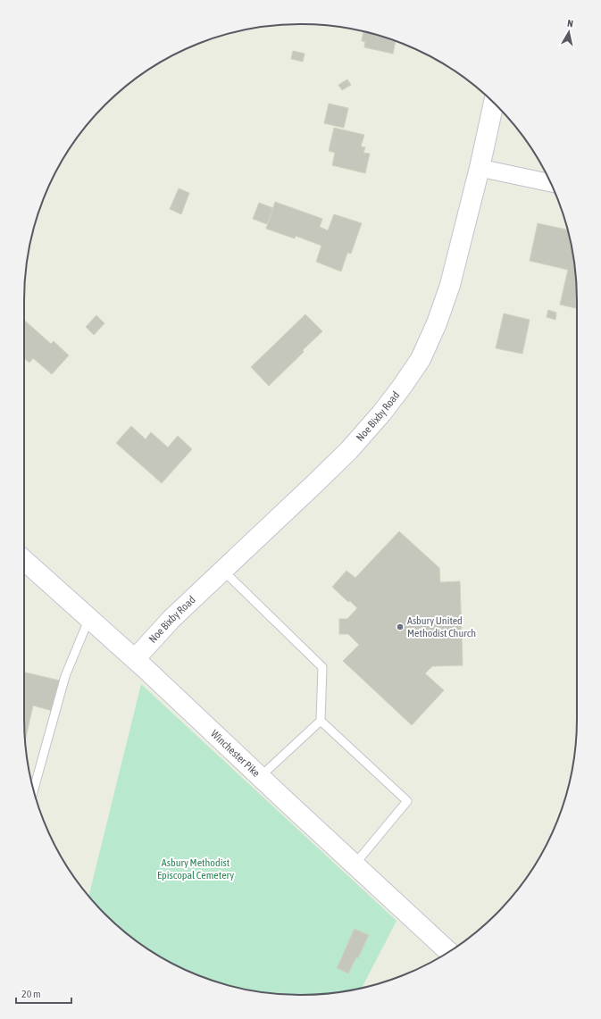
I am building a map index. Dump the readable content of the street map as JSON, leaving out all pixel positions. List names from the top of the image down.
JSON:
{
  "streets": {
    "street": ["Noe Bixby Road", "Winchester Pike"]
  },
  "crossings": [
    ["Noe Bixby Road", "Winchester Pike"]
  ],
  "parks": ["Asbury Methodist Episcopal Cemetery"],
  "places": ["Asbury United Methodist Church"],
  "scale_bar": "20 m",
  "north": "top"
}
